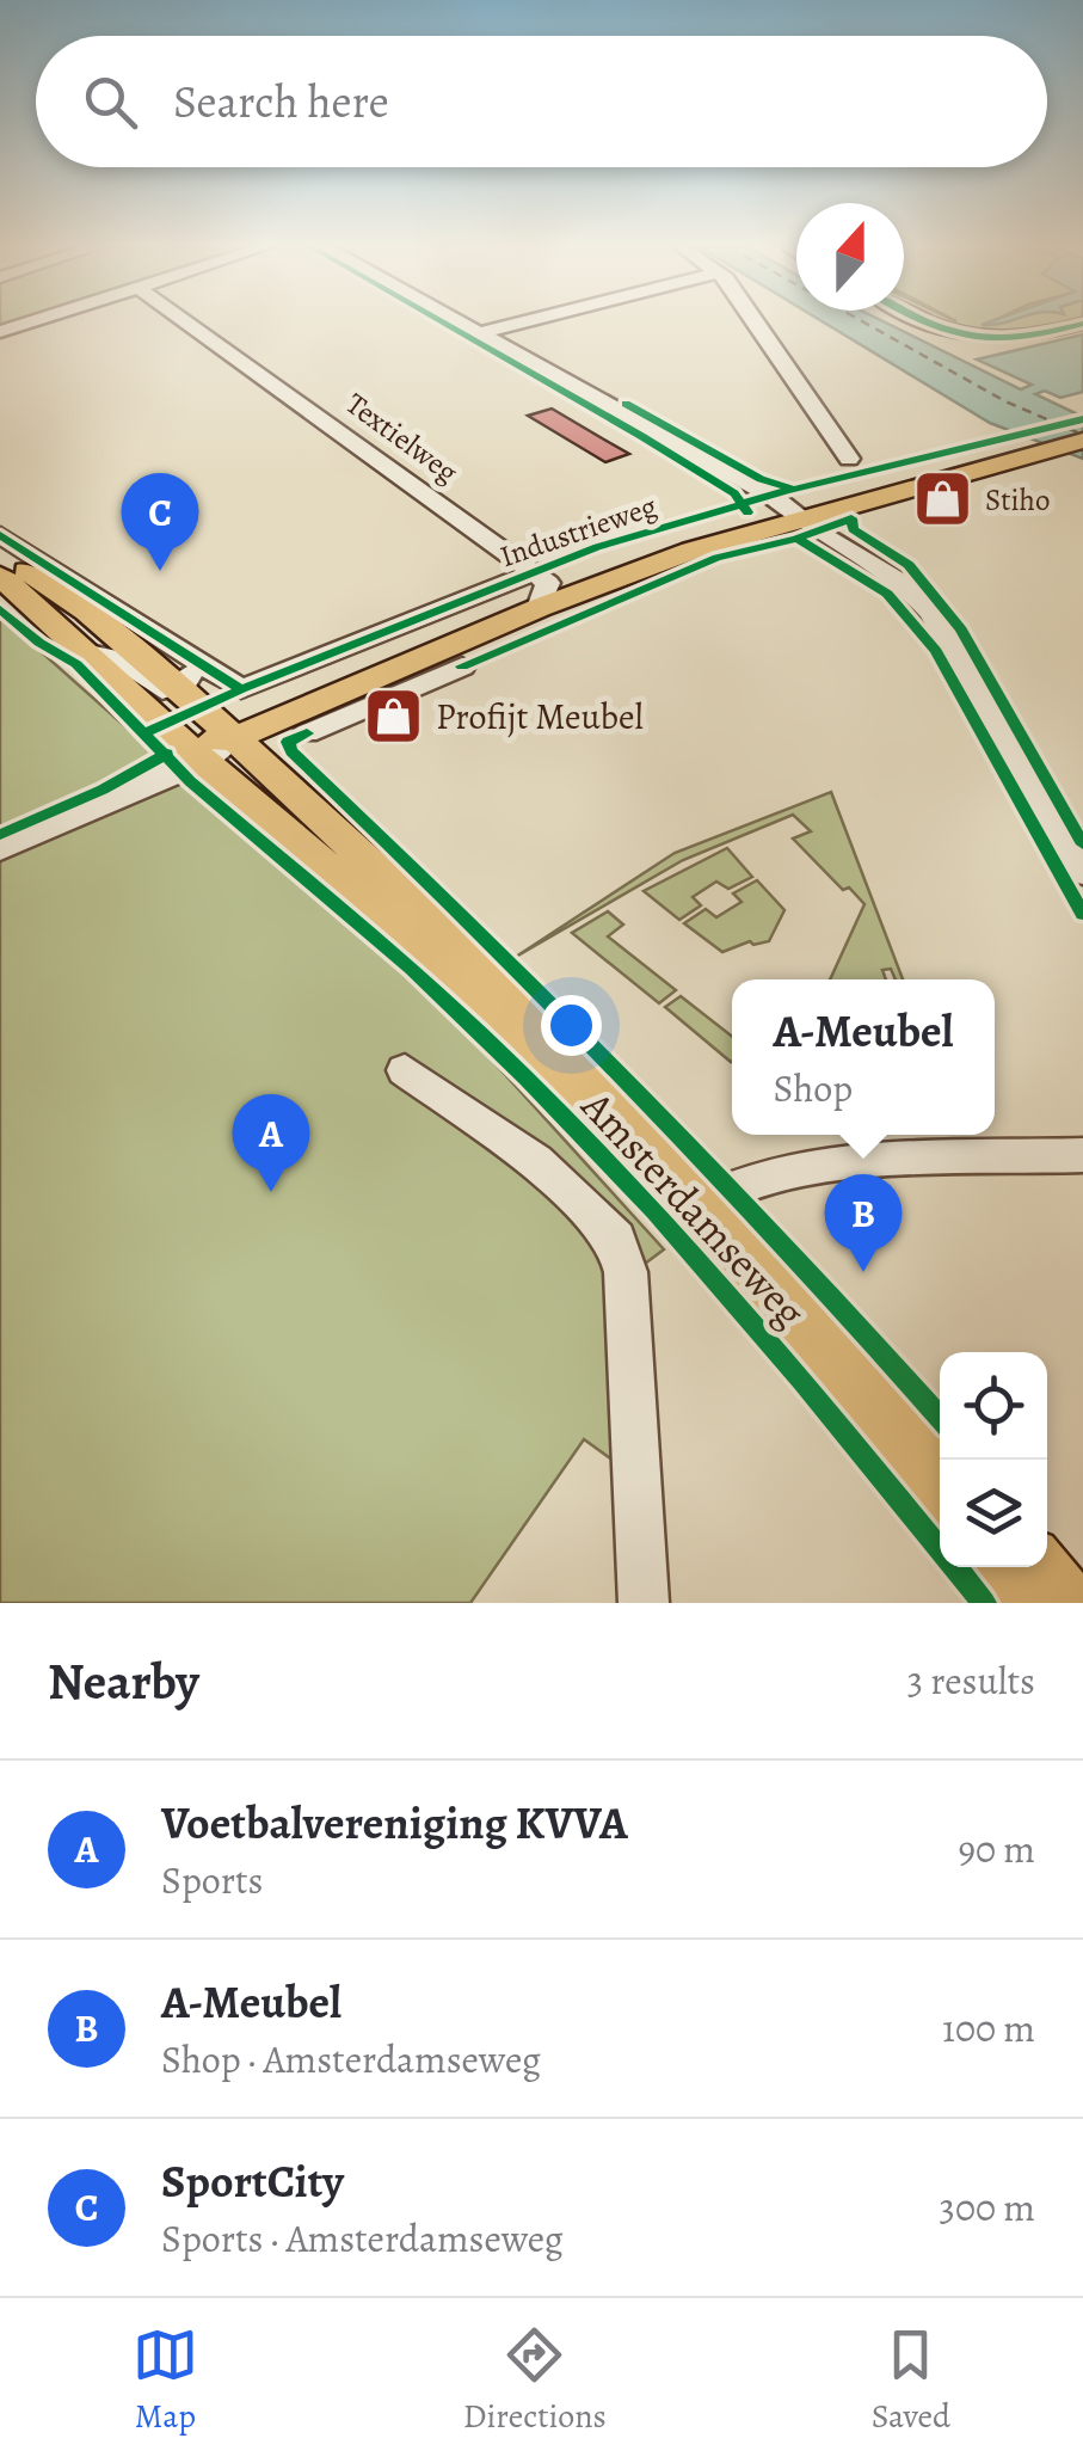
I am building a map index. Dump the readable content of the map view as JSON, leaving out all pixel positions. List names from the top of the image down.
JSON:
{
  "streets": {
    "main road": ["Industrieweg", "Amsterdamseweg"],
    "street": ["Textielweg"]
  },
  "crossings": [
    ["Textielweg", "Industrieweg"],
    ["Industrieweg", "Amsterdamseweg"]
  ],
  "places": {
    "shop": ["Stiho", "Profijt Meubel"]
  },
  "north": "top",
  "page": {
    "search": "Search here",
    "pins": ["C", "A", "B"],
    "popup": ["A-Meubel", "Shop"],
    "heading": ["Nearby", "3 results"],
    "list": [
      {
        "mark": "A",
        "name": "Voetbalvereniging KVVA",
        "note": "Sports",
        "value": "90 m"
      },
      {
        "mark": "B",
        "name": "A-Meubel",
        "note": "Shop · Amsterdamseweg",
        "value": "100 m"
      },
      {
        "mark": "C",
        "name": "SportCity",
        "note": "Sports · Amsterdamseweg",
        "value": "300 m"
      }
    ],
    "nav": ["Map", "Directions", "Saved"]
  }
}
